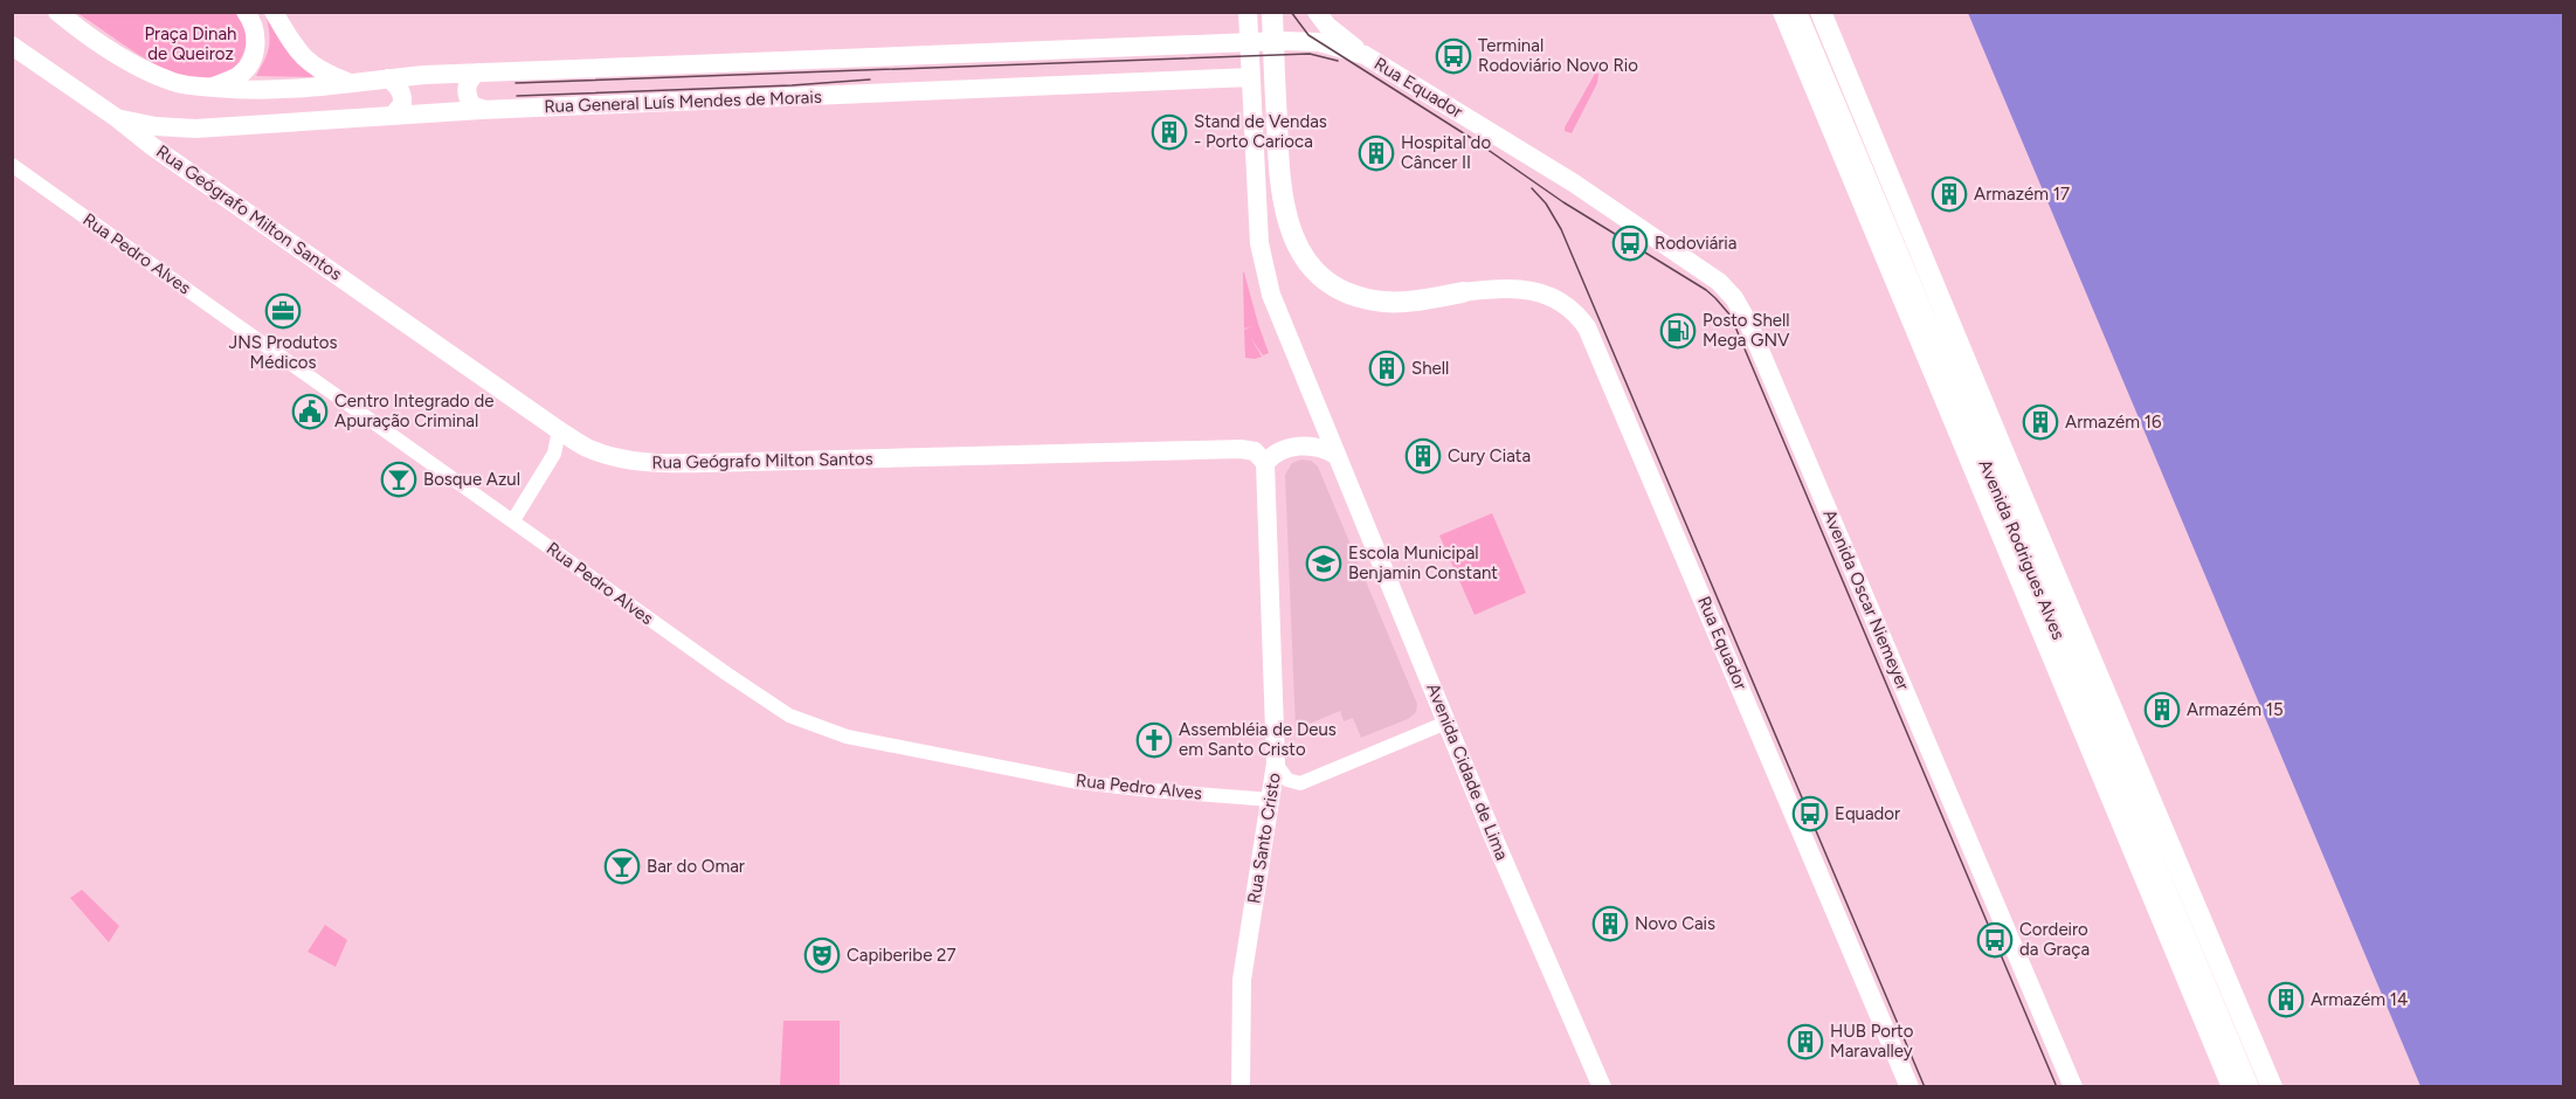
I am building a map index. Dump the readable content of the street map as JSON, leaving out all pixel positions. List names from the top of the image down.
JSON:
{
  "streets": {
    "highway": ["Avenida Rodrigues Alves"],
    "main road": [
      "Rua Equador",
      "Rua General Luís Mendes de Morais",
      "Rua Geógrafo Milton Santos",
      "Avenida Oscar Niemeyer",
      "Avenida Cidade de Lima",
      "Rua Santo Cristo"
    ],
    "street": ["Rua Pedro Alves"]
  },
  "crossings": [
    ["Rua Equador", "Rua General Luís Mendes de Morais"],
    ["Rua Equador", "Avenida Oscar Niemeyer"],
    ["Rua Equador", "Avenida Cidade de Lima"],
    ["Rua General Luís Mendes de Morais", "Rua Geógrafo Milton Santos"],
    ["Rua General Luís Mendes de Morais", "Avenida Cidade de Lima"],
    ["Rua Geógrafo Milton Santos", "Rua Santo Cristo"],
    ["Rua Pedro Alves", "Rua Santo Cristo"]
  ],
  "parks": ["Praça Dinah de Queiroz"],
  "places": {
    "bus stop": [
      "Terminal Rodoviário Novo Rio",
      "Rodoviária",
      "Equador",
      "Cordeiro da Graça"
    ],
    "building": [
      "Stand de Vendas - Porto Carioca",
      "Hospital do Câncer II",
      "Armazém 17",
      "Shell",
      "Armazém 16",
      "Cury Ciata",
      "Armazém 15",
      "Novo Cais",
      "Armazém 14",
      "HUB Porto Maravalley"
    ],
    "office": ["JNS Produtos Médicos"],
    "fuel station": ["Posto Shell Mega GNV"],
    "public building": ["Centro Integrado de Apuração Criminal"],
    "bar": ["Bosque Azul", "Bar do Omar"],
    "school or university": ["Escola Municipal Benjamin Constant"],
    "church": ["Assembléia de Deus em Santo Cristo"],
    "theatre": ["Capiberibe 27"]
  }
}
